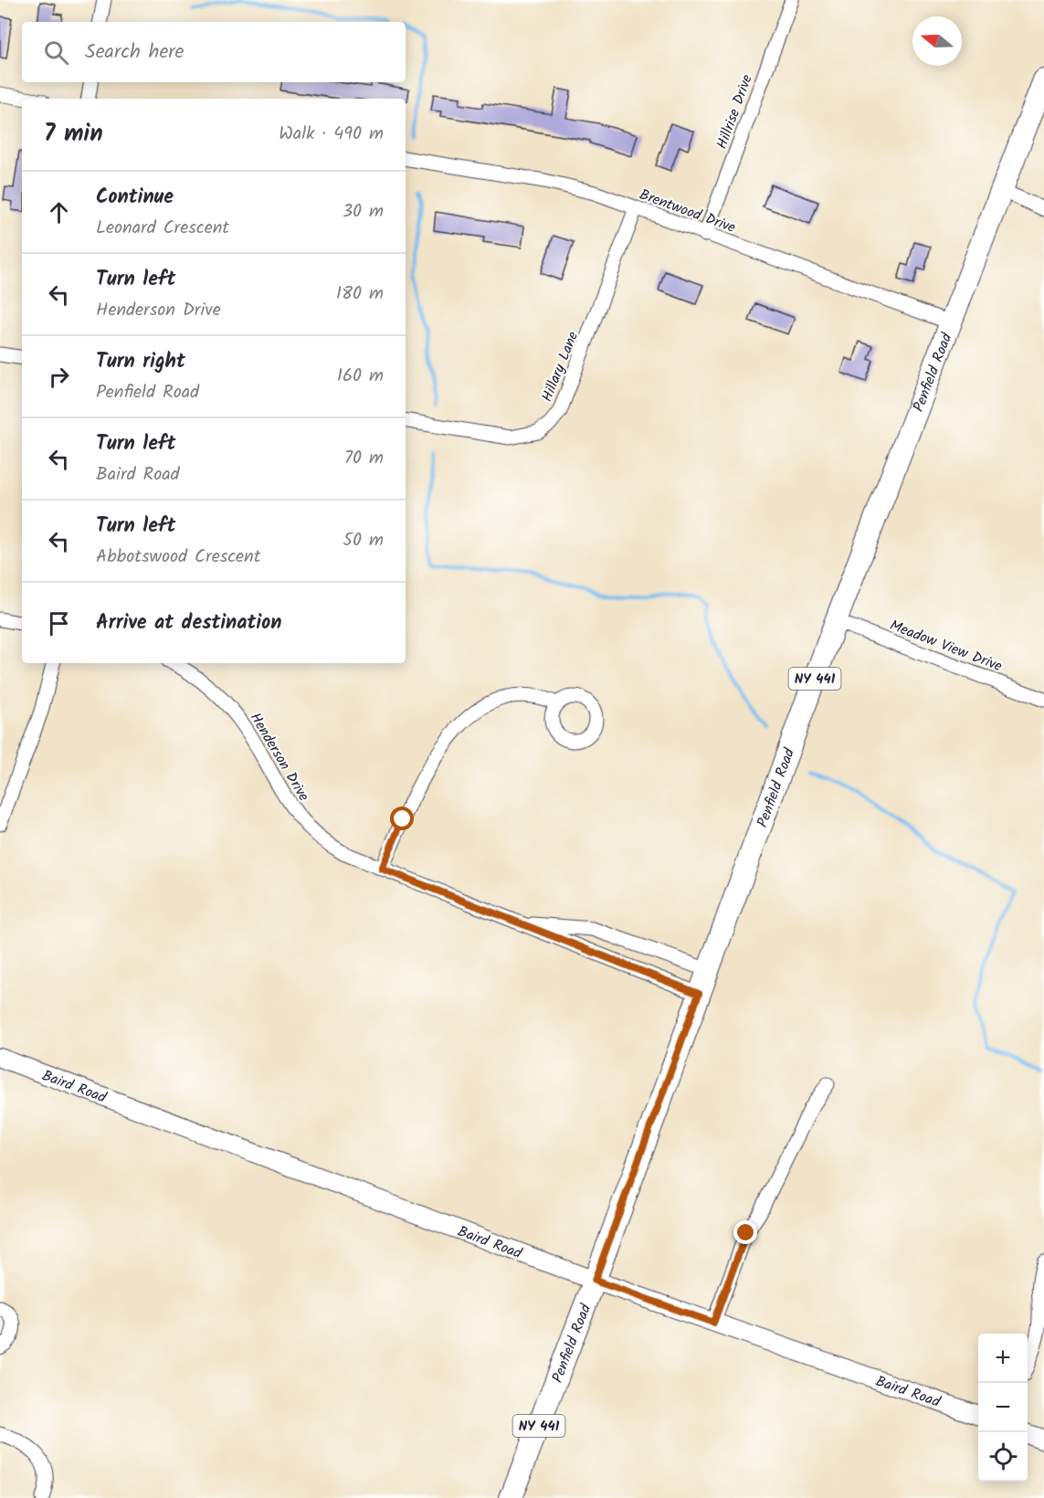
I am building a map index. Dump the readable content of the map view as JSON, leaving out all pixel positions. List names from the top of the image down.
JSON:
{
  "streets": {
    "main road": ["Penfield Road", "NY 441"],
    "street": [
      "Hillrise Drive",
      "Brentwood Drive",
      "Hillary Lane",
      "Meadow View Drive",
      "Henderson Drive",
      "Baird Road"
    ]
  },
  "crossings": [
    ["Hillrise Drive", "Brentwood Drive"],
    ["Brentwood Drive", "Hillary Lane"],
    ["Brentwood Drive", "Penfield Road"],
    ["Penfield Road", "Meadow View Drive"],
    ["Penfield Road", "Henderson Drive"],
    ["Penfield Road", "Baird Road"]
  ],
  "north": "left",
  "page": {
    "search": "Search here",
    "heading": ["7 min", "Walk · 490 m"],
    "list": [
      ["Continue", "Leonard Crescent", "30 m"],
      ["Turn left", "Henderson Drive", "180 m"],
      ["Turn right", "Penfield Road", "160 m"],
      ["Turn left", "Baird Road", "70 m"],
      ["Turn left", "Abbotswood Crescent", "50 m"],
      "Arrive at destination"
    ],
    "map_buttons": ["+", "−"]
  }
}
